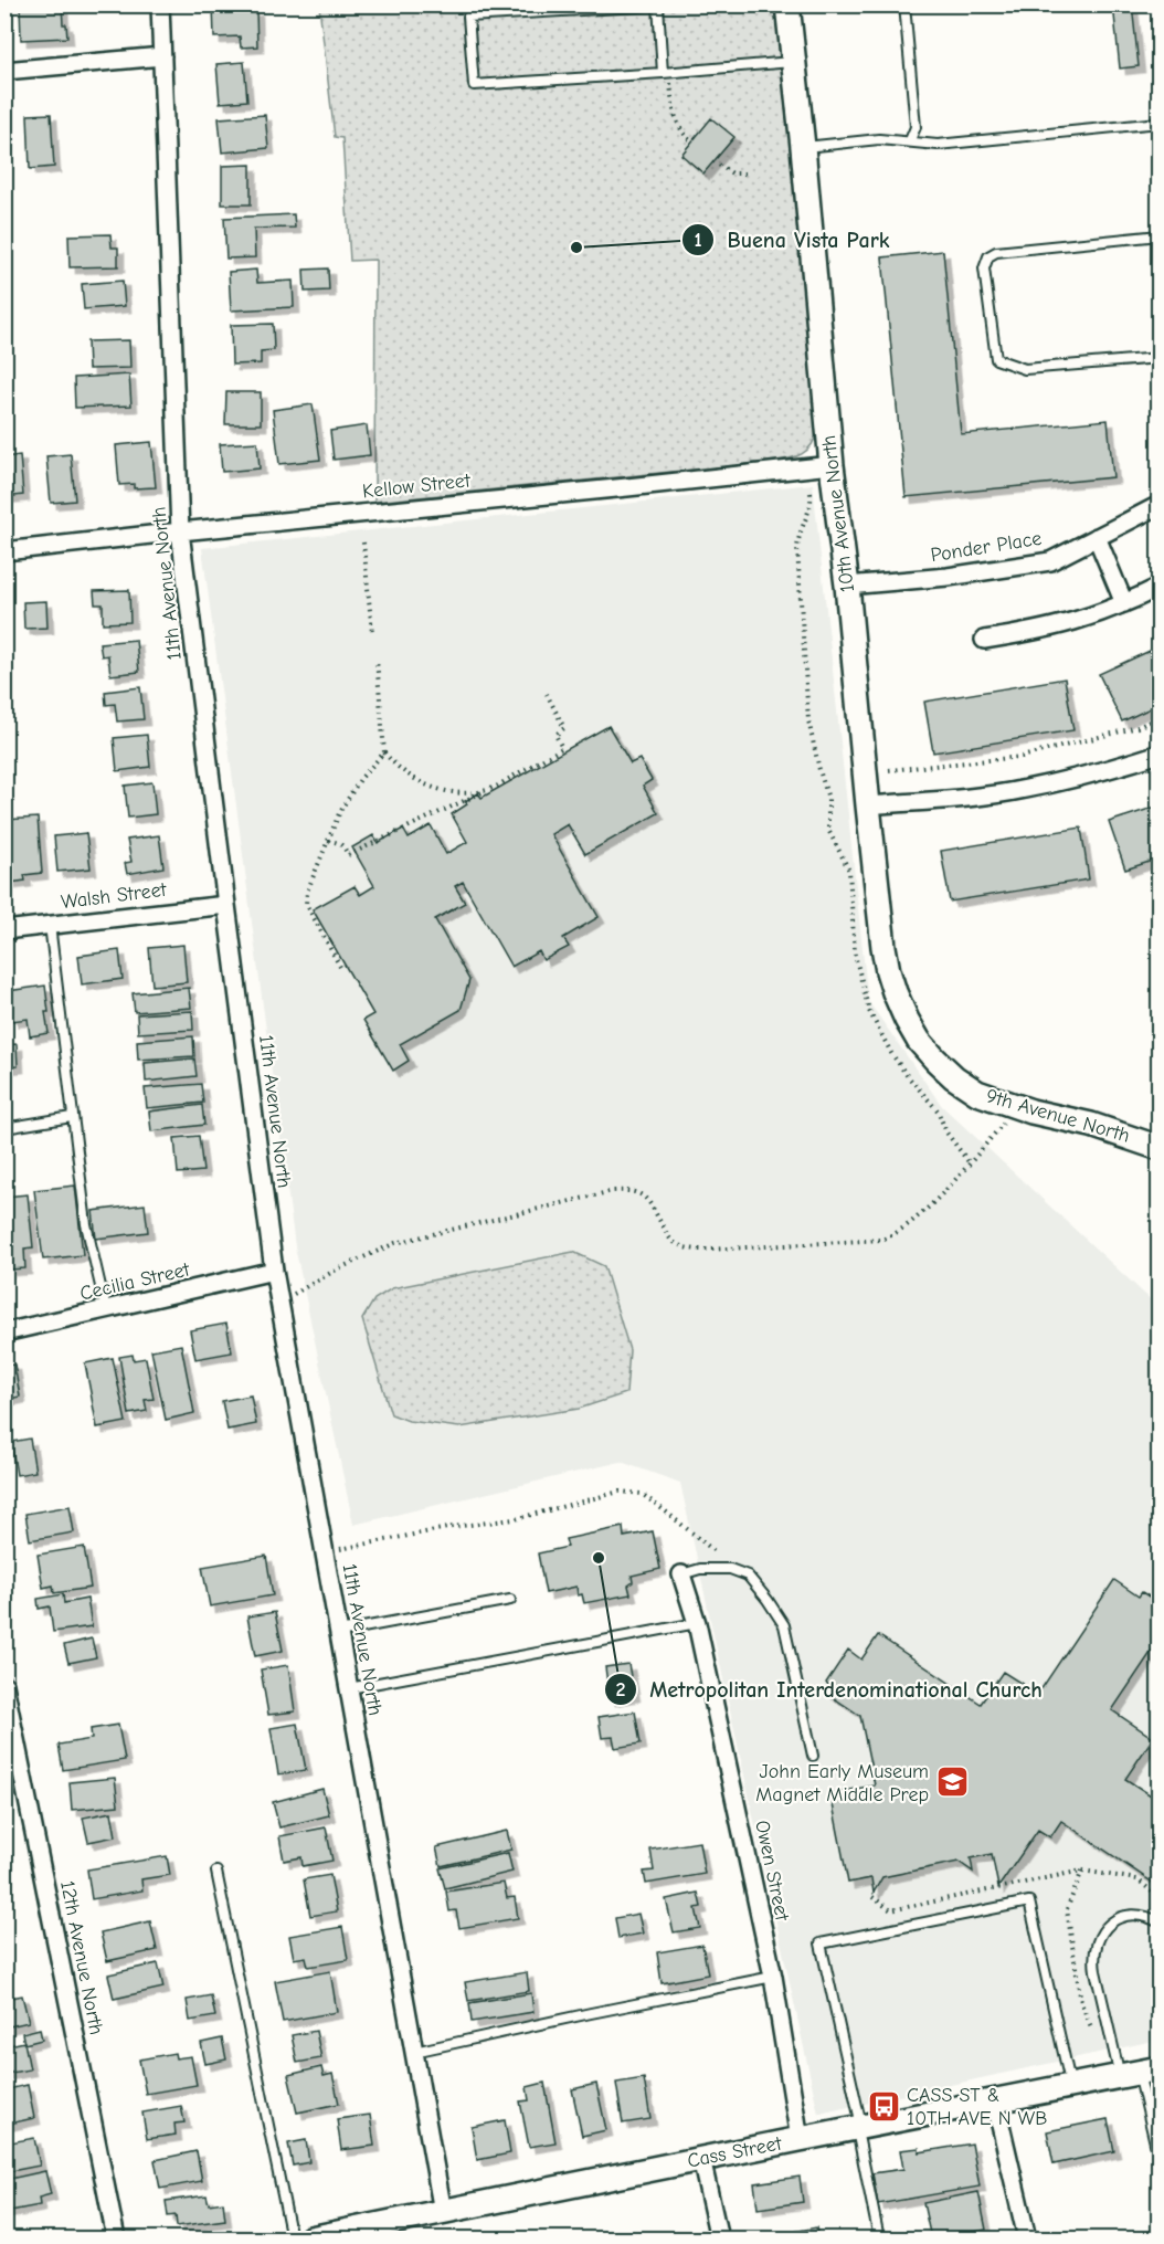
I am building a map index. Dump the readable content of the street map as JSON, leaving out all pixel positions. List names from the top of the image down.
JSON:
{
  "streets": {
    "street": [
      "Kellow Street",
      "10th Avenue North",
      "Ponder Place",
      "11th Avenue North",
      "Walsh Street",
      "9th Avenue North",
      "Cecilia Street",
      "Owen Street",
      "12th Avenue North",
      "Cass Street"
    ]
  },
  "crossings": [
    ["Kellow Street", "10th Avenue North"],
    ["Kellow Street", "11th Avenue North"],
    ["10th Avenue North", "Ponder Place"],
    ["10th Avenue North", "9th Avenue North"],
    ["11th Avenue North", "Walsh Street"],
    ["11th Avenue North", "Cecilia Street"],
    ["11th Avenue North", "Cass Street"],
    ["Owen Street", "Cass Street"]
  ],
  "places": {
    "other": ["Buena Vista Park", "Metropolitan Interdenominational Church"],
    "school or university": ["John Early Museum Magnet Middle Prep"],
    "bus stop": ["CASS ST & 10TH AVE N WB"]
  }
}
